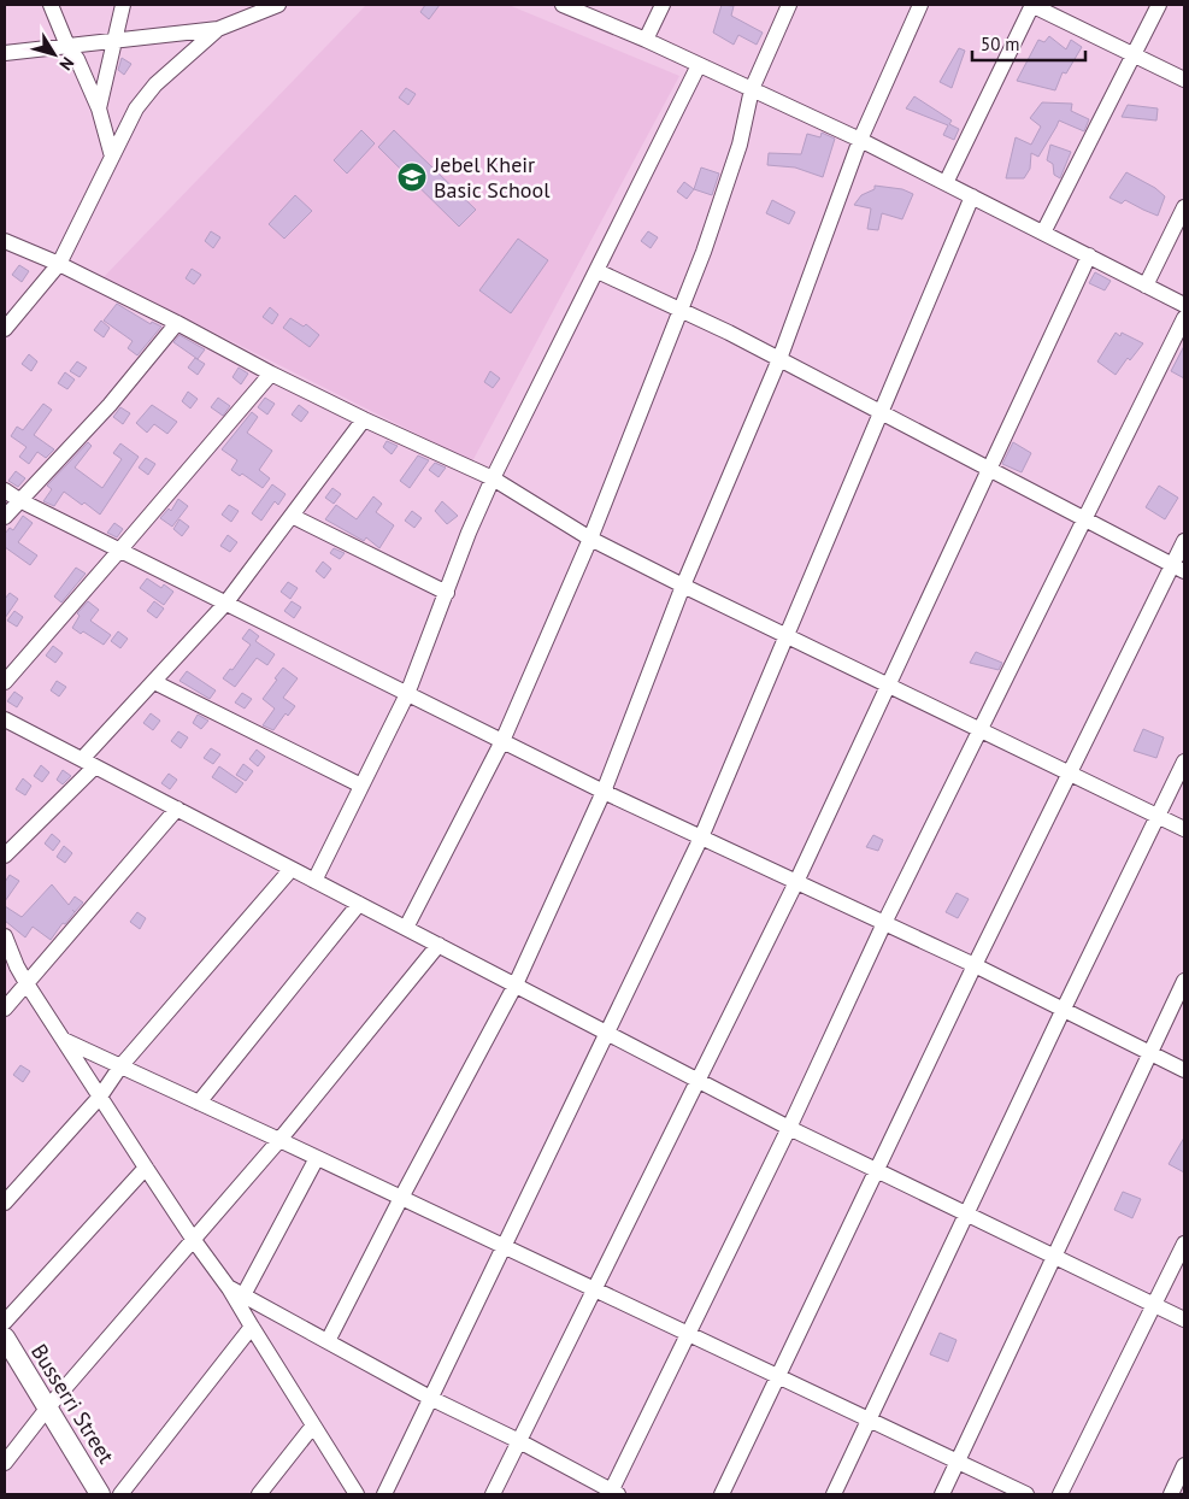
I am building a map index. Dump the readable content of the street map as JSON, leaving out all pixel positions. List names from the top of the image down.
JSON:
{
  "streets": {
    "main road": ["Busserri Street"]
  },
  "places": {
    "school or university": ["Jebel Kheir Basic School"]
  },
  "scale_bar": "50 m",
  "north": "bottom right"
}
